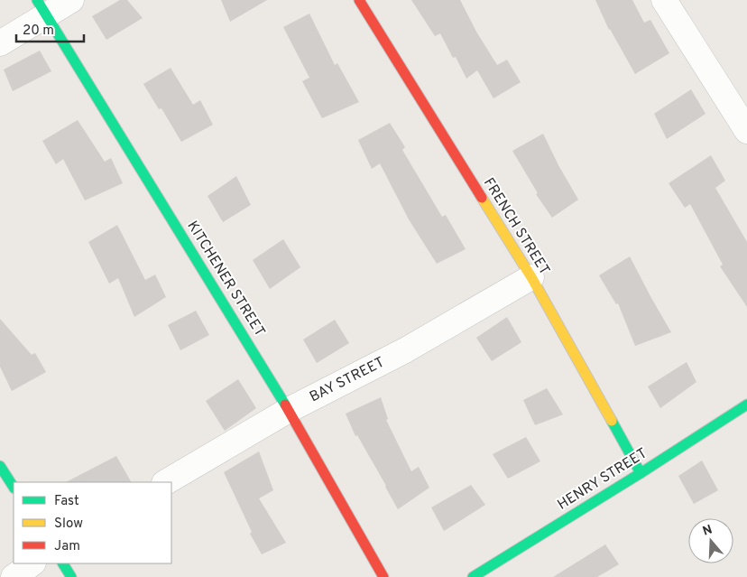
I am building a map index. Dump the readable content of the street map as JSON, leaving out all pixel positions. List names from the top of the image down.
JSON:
{
  "streets": {
    "street": [
      "FRENCH STREET",
      "KITCHENER STREET",
      "BAY STREET",
      "HENRY STREET"
    ]
  },
  "crossings": [
    ["FRENCH STREET", "BAY STREET"],
    ["FRENCH STREET", "HENRY STREET"],
    ["KITCHENER STREET", "BAY STREET"]
  ],
  "legend": ["Fast", "Slow", "Jam"],
  "scale_bar": "20 m",
  "north": "top"
}
